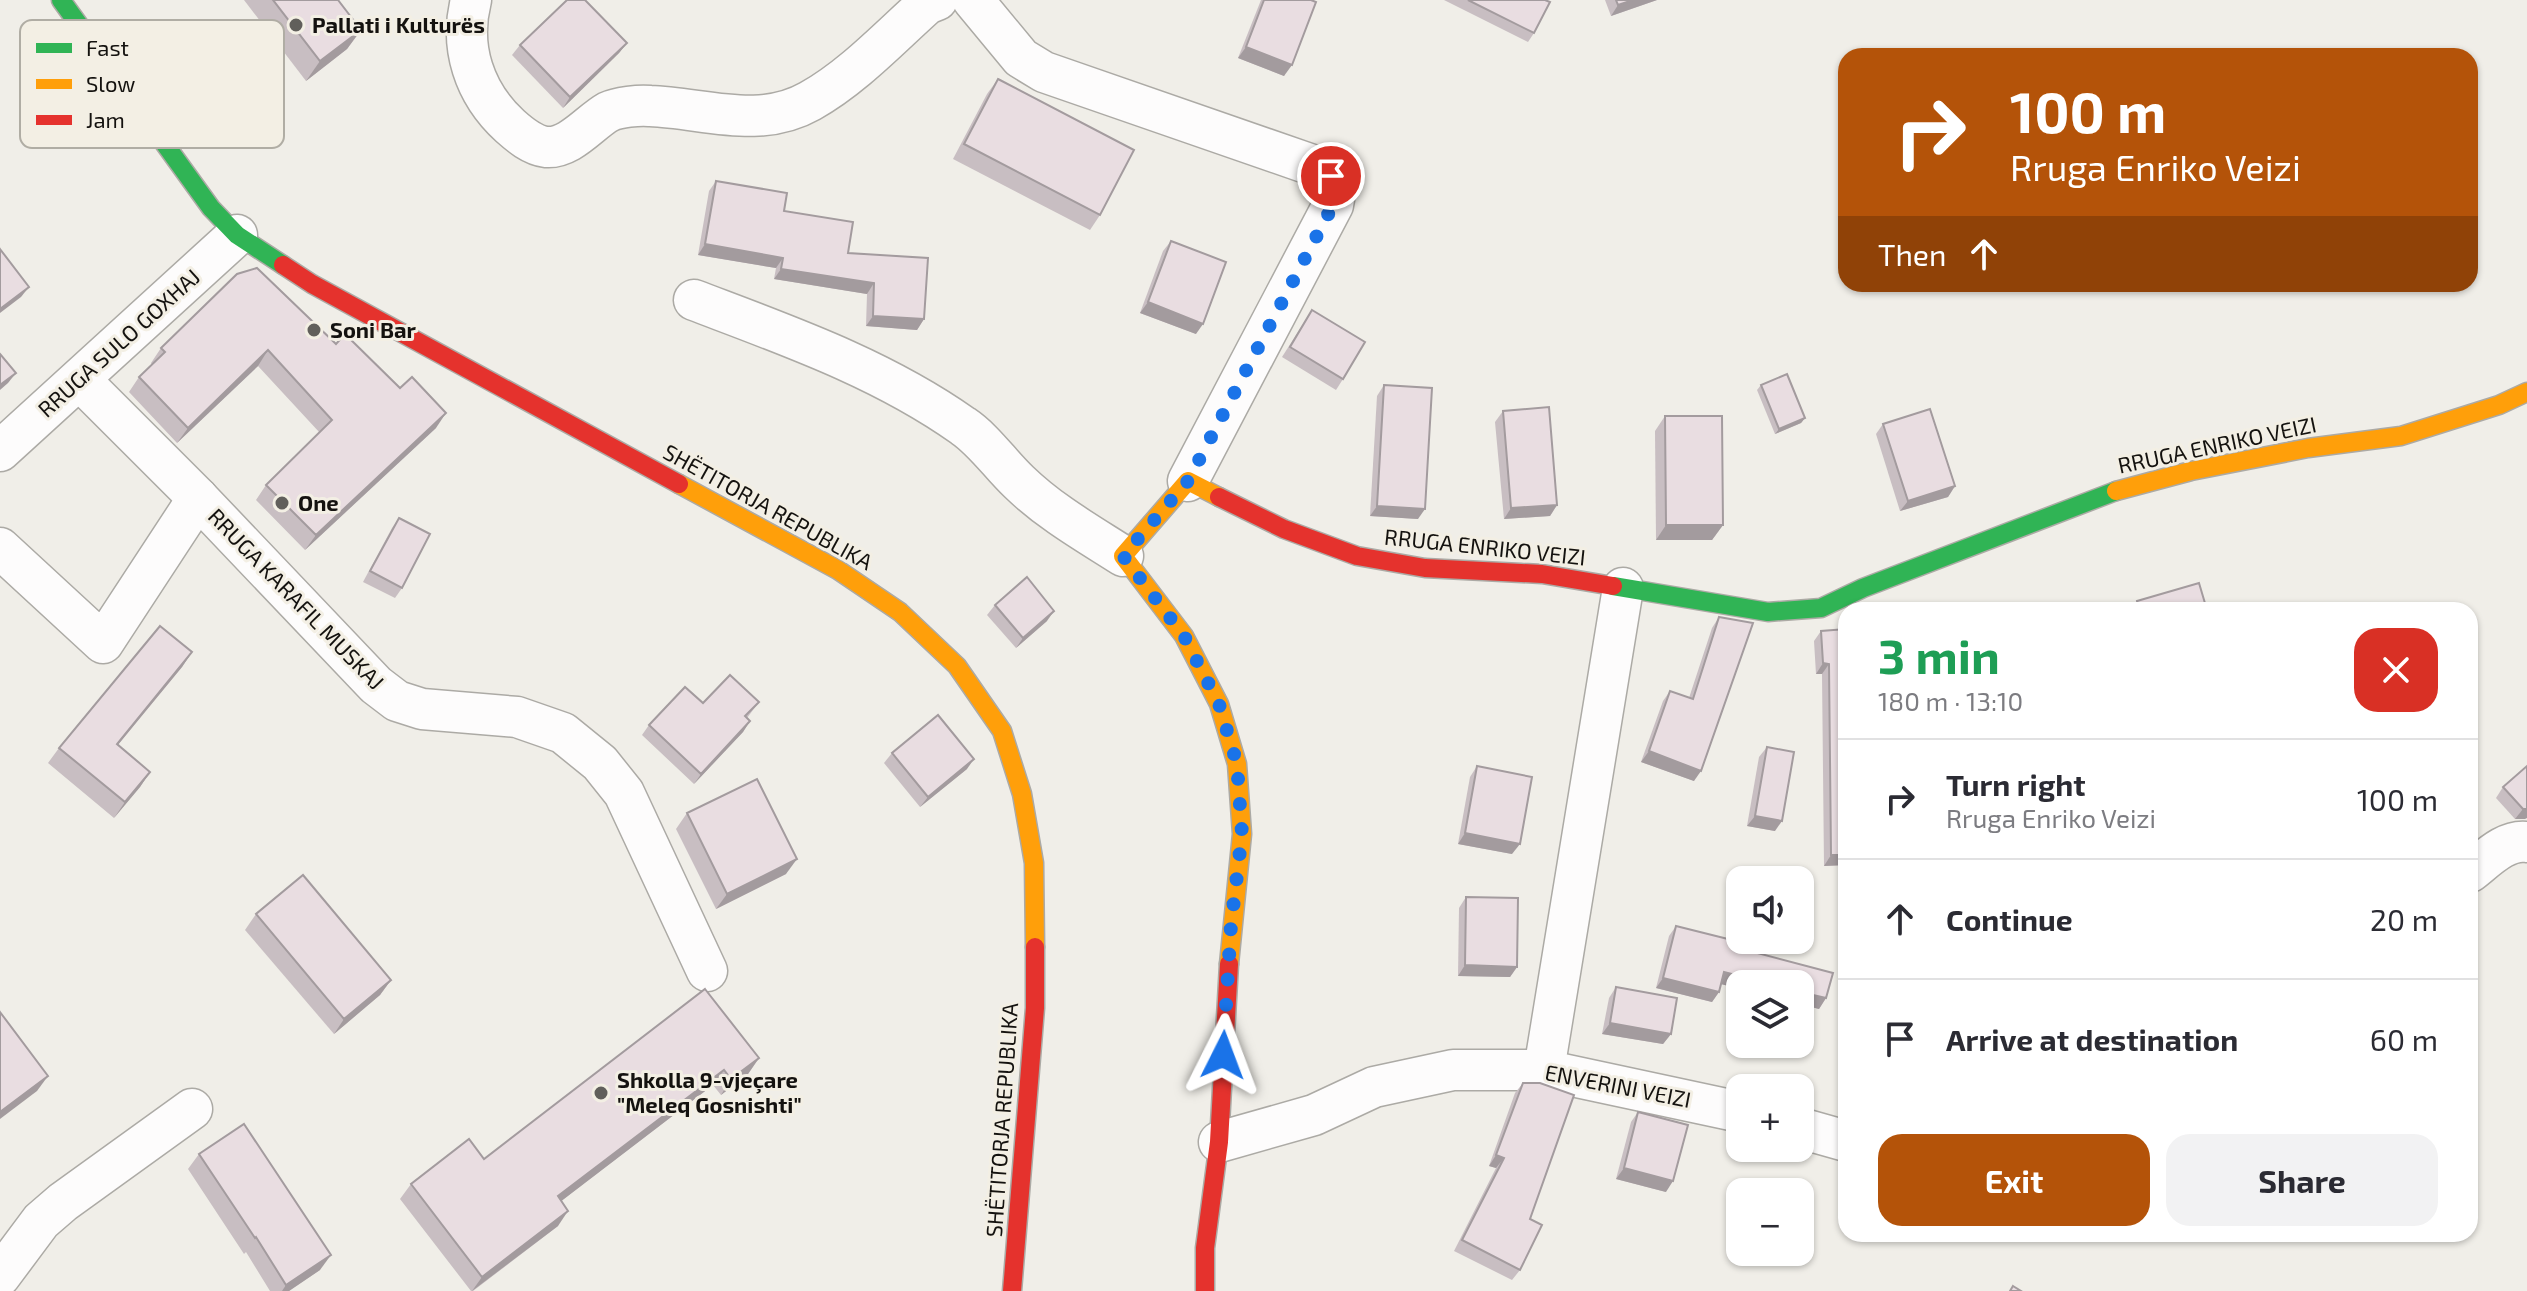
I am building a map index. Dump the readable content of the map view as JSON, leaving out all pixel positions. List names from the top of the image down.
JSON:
{
  "streets": {
    "street": [
      "RRUGA SULO GOXHAJ",
      "RRUGA ENRIKO VEIZI",
      "SHËTITORJA REPUBLIKA",
      "RRUGA KARAFIL MUSKAJ",
      "ENVERINI VEIZI"
    ]
  },
  "crossings": [
    ["RRUGA SULO GOXHAJ", "SHËTITORJA REPUBLIKA"],
    ["RRUGA SULO GOXHAJ", "RRUGA KARAFIL MUSKAJ"]
  ],
  "places": [
    "Pallati i Kulturës",
    "Soni Bar",
    "One",
    "Shkolla 9-vjeçare \"Meleq Gosnishti\""
  ],
  "legend": ["Fast", "Slow", "Jam"],
  "page": {
    "turn": ["100 m", "Rruga Enriko Veizi"],
    "then": "Then",
    "heading": ["3 min", "180 m · 13:10"],
    "list": [
      {
        "name": "Turn right",
        "note": "Rruga Enriko Veizi",
        "value": "100 m"
      },
      {
        "name": "Continue",
        "value": "20 m"
      },
      {
        "name": "Arrive at destination",
        "value": "60 m"
      }
    ],
    "map_buttons": ["+", "−"],
    "buttons": ["Exit", "Share"]
  }
}
